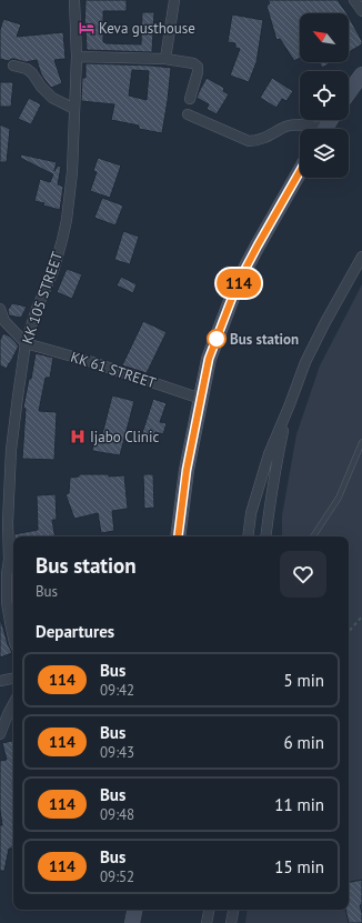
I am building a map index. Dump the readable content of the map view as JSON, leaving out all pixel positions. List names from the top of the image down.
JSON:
{
  "streets": {
    "street": ["KK 105 STREET", "KK 61 STREET"]
  },
  "crossings": [
    ["KK 105 STREET", "KK 61 STREET"]
  ],
  "places": {
    "hotel": ["Keva gusthouse"],
    "other": ["Bus station"],
    "hospital": ["Ijabo Clinic"]
  },
  "lines": ["bus line 114"],
  "north": "top left",
  "page": {
    "on_map": "114",
    "heading": [
      ["Bus station", "Bus"],
      "Departures"
    ],
    "list": [
      {
        "mark": "114",
        "name": "Bus",
        "note": "09:42",
        "value": "5 min"
      },
      {
        "mark": "114",
        "name": "Bus",
        "note": "09:43",
        "value": "6 min"
      },
      {
        "mark": "114",
        "name": "Bus",
        "note": "09:48",
        "value": "11 min"
      },
      {
        "mark": "114",
        "name": "Bus",
        "note": "09:52",
        "value": "15 min"
      }
    ]
  }
}
